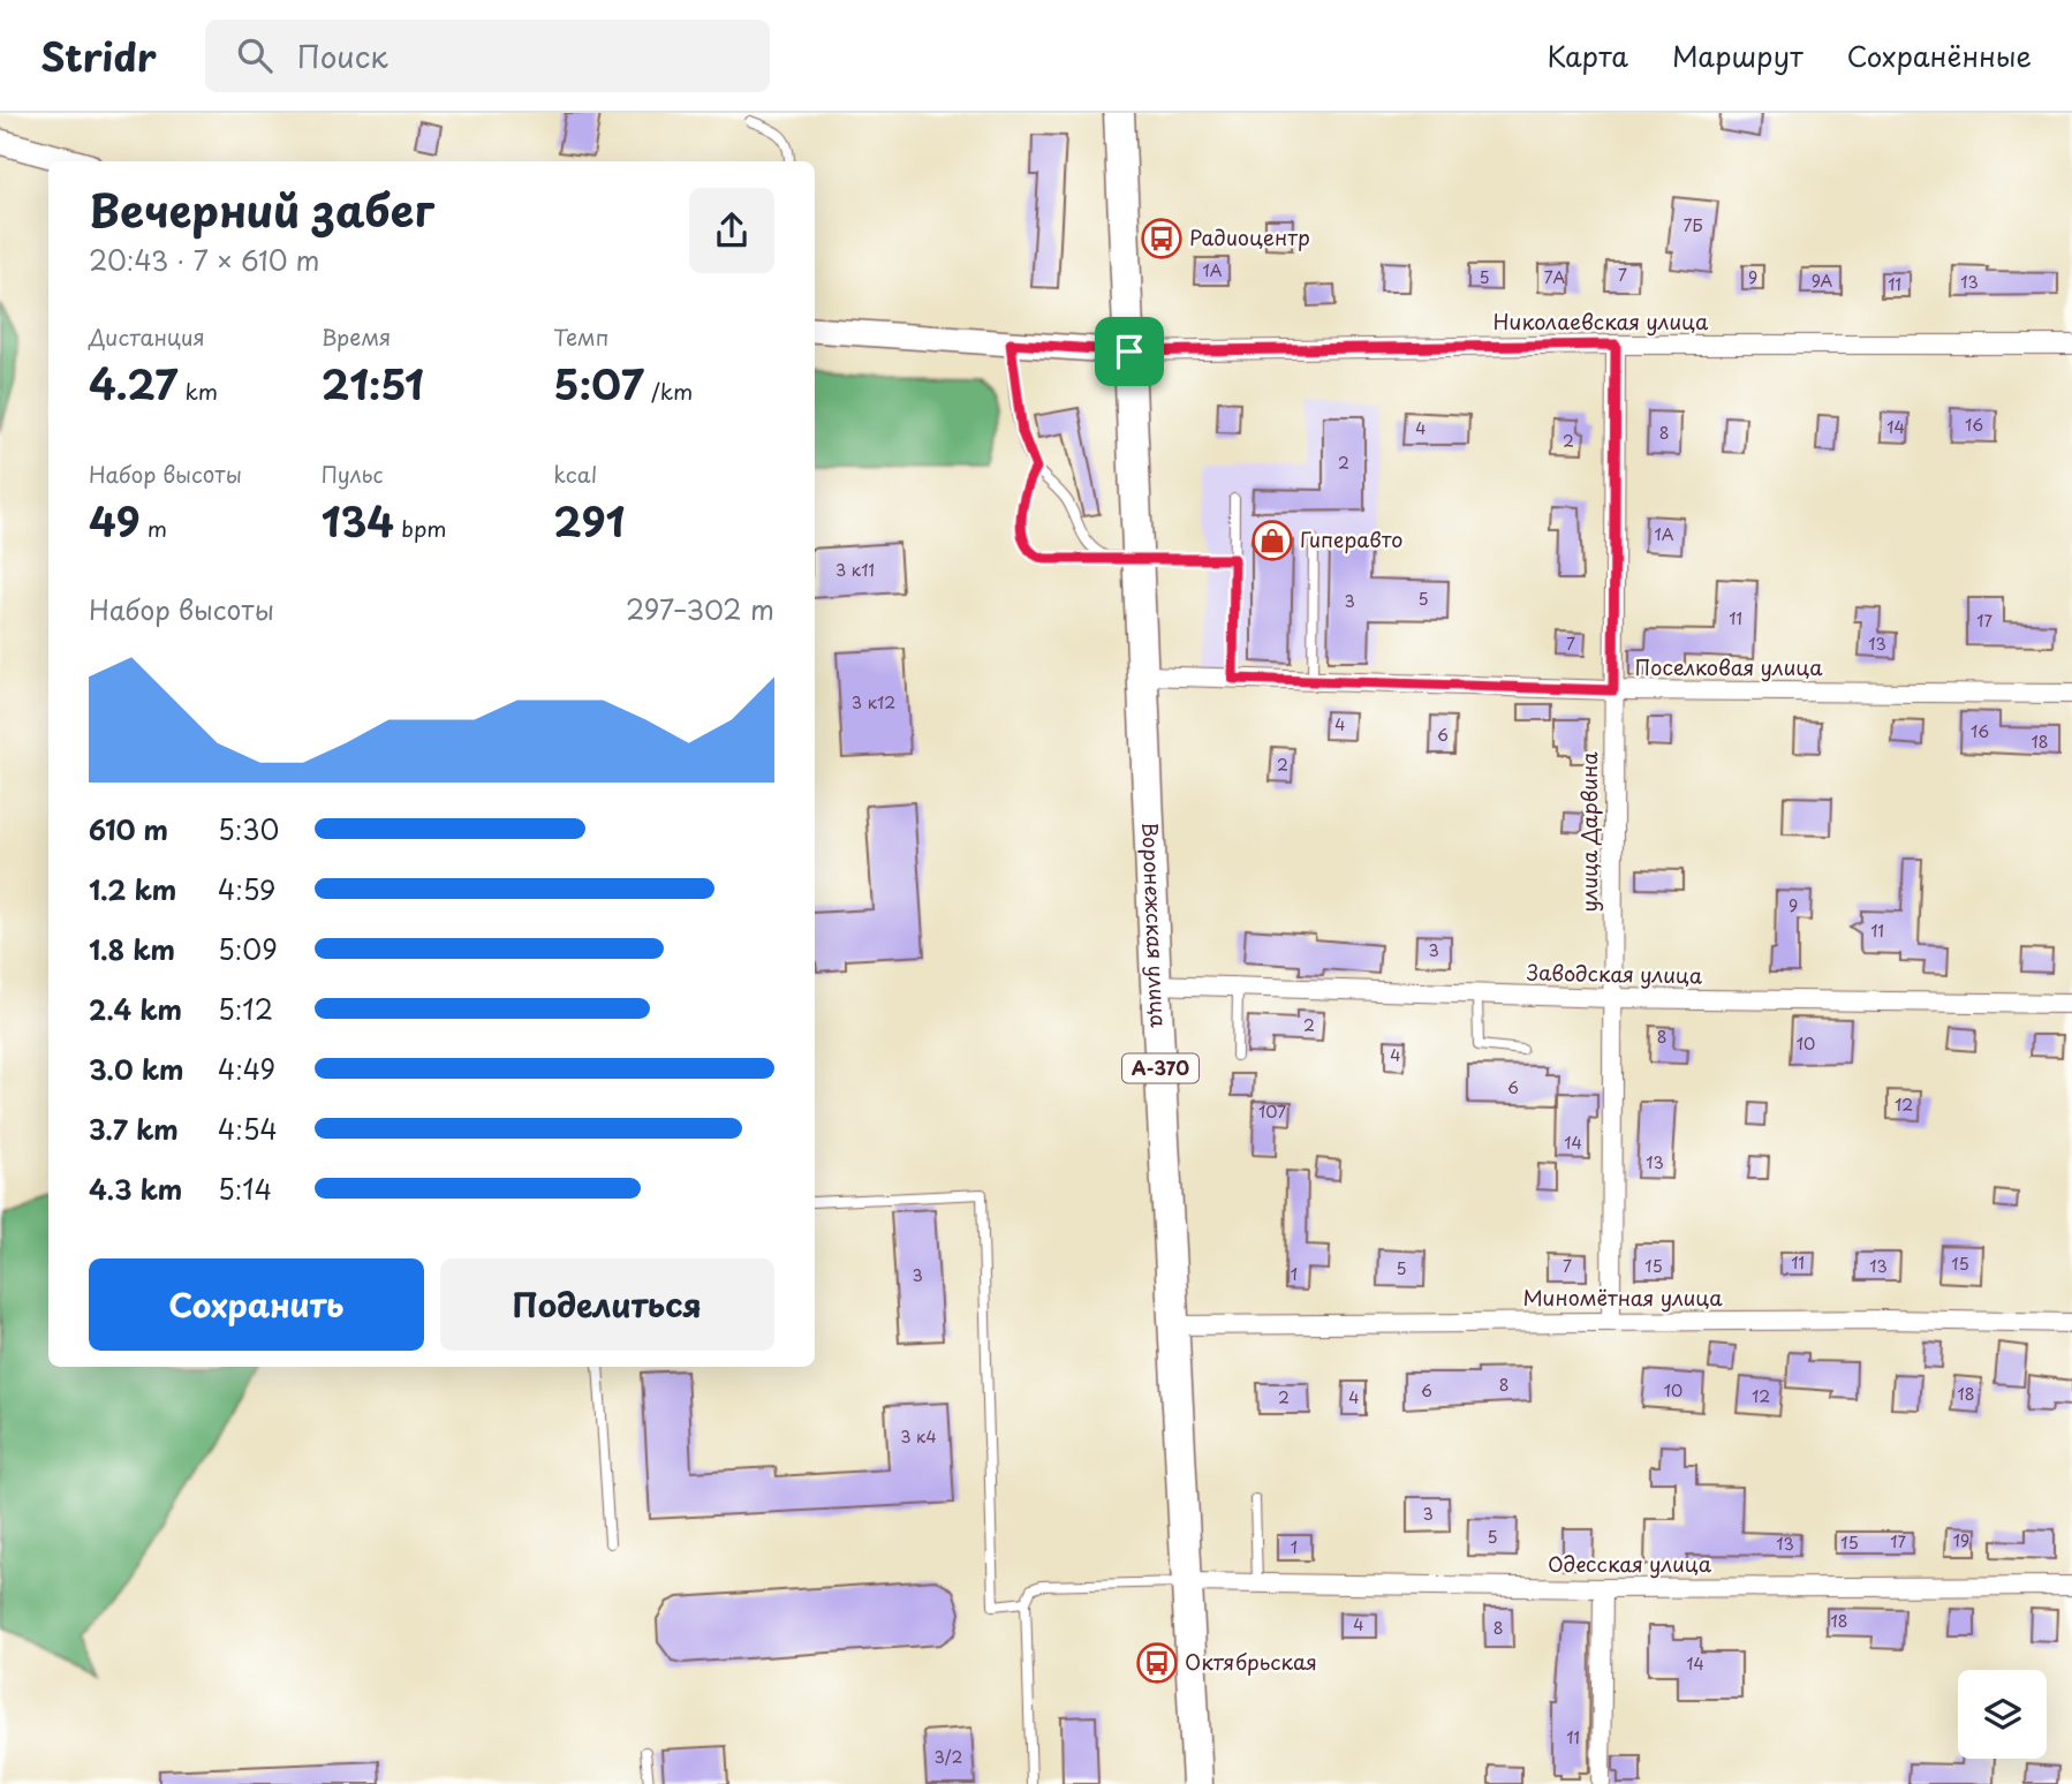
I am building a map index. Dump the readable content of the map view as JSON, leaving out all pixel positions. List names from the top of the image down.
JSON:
{
  "streets": {
    "highway": ["Воронежская улица", "А-370"],
    "street": [
      "Николаевская улица",
      "Поселковая улица",
      "улица Дарвина",
      "Заводская улица",
      "Миномётная улица",
      "Одесская улица"
    ]
  },
  "crossings": [
    ["Николаевская улица", "улица Дарвина"],
    ["Николаевская улица", "Воронежская улица"],
    ["Поселковая улица", "улица Дарвина"],
    ["Поселковая улица", "Воронежская улица"],
    ["улица Дарвина", "Заводская улица"],
    ["улица Дарвина", "Миномётная улица"],
    ["Воронежская улица", "Заводская улица"],
    ["Воронежская улица", "Миномётная улица"],
    ["Воронежская улица", "Одесская улица"]
  ],
  "places": {
    "bus stop": ["Радиоцентр", "Октябрьская"],
    "shop": ["Гиперавто"]
  },
  "house_numbers": [
    "7Б",
    "1А",
    "7",
    "5",
    "7А",
    "9",
    "9А",
    "13",
    "11",
    "16",
    "14",
    "4",
    "8",
    "2",
    "2",
    "1А",
    "3 к11",
    "5",
    "3",
    "11",
    "17",
    "7",
    "13",
    "3 к12",
    "4",
    "16",
    "6",
    "18",
    "2",
    "9",
    "11",
    "3",
    "2",
    "8",
    "10",
    "4",
    "6",
    "12",
    "107",
    "14",
    "13",
    "11",
    "15",
    "7",
    "15",
    "13",
    "5",
    "1",
    "3",
    "8",
    "6",
    "10",
    "18",
    "12",
    "2",
    "4",
    "3 к4",
    "3",
    "5",
    "19",
    "17",
    "15",
    "13",
    "1",
    "18",
    "4",
    "8",
    "14",
    "11",
    "3/2"
  ],
  "page": {
    "header": "Stridr",
    "search": "Поиск",
    "nav": ["Карта", "Маршрут", "Сохранённые"],
    "heading": ["Вечерний забег", "20:43 · 7 × 610 m"],
    "stats": [
      ["Дистанция", "4.27 km"],
      ["Время", "21:51"],
      ["Темп", "5:07 /km"],
      ["Набор высоты", "49 m"],
      ["Пульс", "134 bpm"],
      ["kcal", "291"]
    ],
    "chart": ["Набор высоты", "297–302 m"],
    "list": [
      {
        "name": "610 m",
        "note": "5:30"
      },
      {
        "name": "1.2 km",
        "note": "4:59"
      },
      {
        "name": "1.8 km",
        "note": "5:09"
      },
      {
        "name": "2.4 km",
        "note": "5:12"
      },
      {
        "name": "3.0 km",
        "note": "4:49"
      },
      {
        "name": "3.7 km",
        "note": "4:54"
      },
      {
        "name": "4.3 km",
        "note": "5:14"
      }
    ],
    "buttons": ["Сохранить", "Поделиться"]
  }
}
